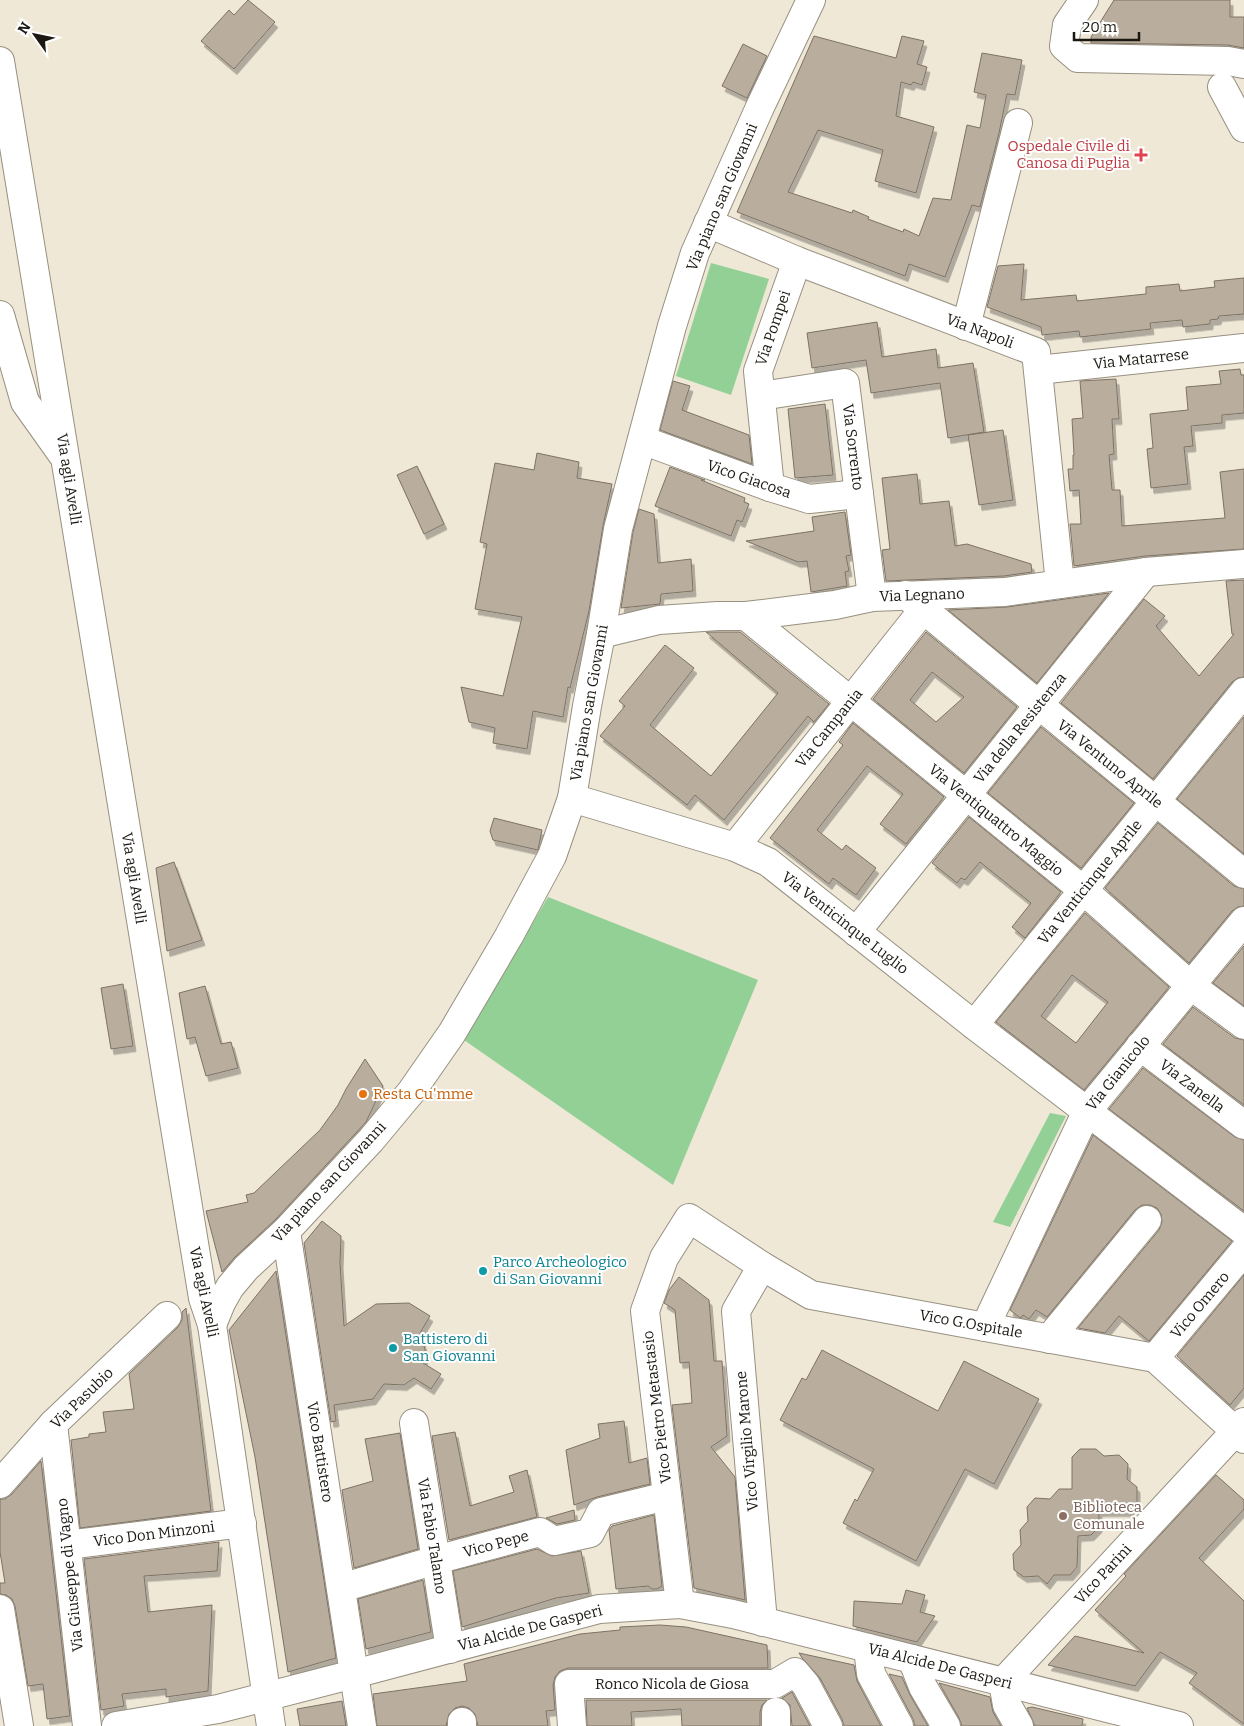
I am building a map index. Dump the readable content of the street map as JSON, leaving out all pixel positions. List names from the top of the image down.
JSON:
{
  "streets": {
    "street": [
      "Via piano san Giovanni",
      "Via Pompei",
      "Via Napoli",
      "Via Matarrese",
      "Via Sorrento",
      "Via agli Avelli",
      "Vico Giacosa",
      "Via Legnano",
      "Via Campania",
      "Via della Resistenza",
      "Via Ventuno Aprile",
      "Via Ventiquattro Maggio",
      "Via Venticinque Aprile",
      "Via Venticinque Luglio",
      "Via Gianicolo",
      "Via Zanella",
      "Vico Omero",
      "Vico G.Ospitale",
      "Via Pasubio",
      "Vico Pietro Metastasio",
      "Vico Virgilio Marone",
      "Vico Battistero",
      "Vico Don Minzoni",
      "Via Fabio Talamo",
      "Vico Pepe",
      "Vico Parini",
      "Via Giuseppe di Vagno",
      "Via Alcide De Gasperi",
      "Ronco Nicola de Giosa"
    ]
  },
  "crossings": [
    ["Via piano san Giovanni", "Via Napoli"],
    ["Via piano san Giovanni", "Via agli Avelli"],
    ["Via piano san Giovanni", "Vico Giacosa"],
    ["Via piano san Giovanni", "Via Legnano"],
    ["Via piano san Giovanni", "Via Venticinque Luglio"],
    ["Via piano san Giovanni", "Vico Battistero"],
    ["Via Pompei", "Via Napoli"],
    ["Via Pompei", "Via Sorrento"],
    ["Via Pompei", "Vico Giacosa"],
    ["Via Napoli", "Via Matarrese"],
    ["Via Napoli", "Via Legnano"],
    ["Via Sorrento", "Vico Giacosa"],
    ["Via Sorrento", "Via Legnano"],
    ["Via agli Avelli", "Vico Don Minzoni"],
    ["Via agli Avelli", "Via Alcide De Gasperi"],
    ["Via Legnano", "Via Campania"],
    ["Via Legnano", "Via della Resistenza"],
    ["Via Legnano", "Via Ventuno Aprile"],
    ["Via Legnano", "Via Ventiquattro Maggio"],
    ["Via Campania", "Via Ventuno Aprile"],
    ["Via Campania", "Via Ventiquattro Maggio"],
    ["Via Campania", "Via Venticinque Luglio"],
    ["Via della Resistenza", "Via Ventuno Aprile"],
    ["Via della Resistenza", "Via Ventiquattro Maggio"],
    ["Via della Resistenza", "Via Venticinque Luglio"],
    ["Via Ventuno Aprile", "Via Venticinque Aprile"],
    ["Via Ventiquattro Maggio", "Via Venticinque Aprile"],
    ["Via Ventiquattro Maggio", "Via Gianicolo"],
    ["Via Venticinque Aprile", "Via Venticinque Luglio"],
    ["Via Venticinque Luglio", "Via Gianicolo"],
    ["Via Gianicolo", "Via Zanella"],
    ["Via Gianicolo", "Vico G.Ospitale"],
    ["Vico Omero", "Vico G.Ospitale"],
    ["Vico G.Ospitale", "Vico Pietro Metastasio"],
    ["Vico G.Ospitale", "Vico Virgilio Marone"],
    ["Via Pasubio", "Via Giuseppe di Vagno"],
    ["Vico Pietro Metastasio", "Vico Pepe"],
    ["Vico Pietro Metastasio", "Via Alcide De Gasperi"],
    ["Vico Virgilio Marone", "Via Alcide De Gasperi"],
    ["Vico Battistero", "Vico Pepe"],
    ["Vico Battistero", "Via Alcide De Gasperi"],
    ["Vico Don Minzoni", "Via Giuseppe di Vagno"],
    ["Via Fabio Talamo", "Vico Pepe"],
    ["Via Fabio Talamo", "Via Alcide De Gasperi"],
    ["Vico Parini", "Via Alcide De Gasperi"]
  ],
  "places": {
    "health": ["Ospedale Civile di Canosa di Puglia"],
    "other": [
      "Resta Cu'mme",
      "Parco Archeologico di San Giovanni",
      "Battistero di San Giovanni",
      "Biblioteca Comunale"
    ]
  },
  "scale_bar": "20 m",
  "north": "top left"
}
